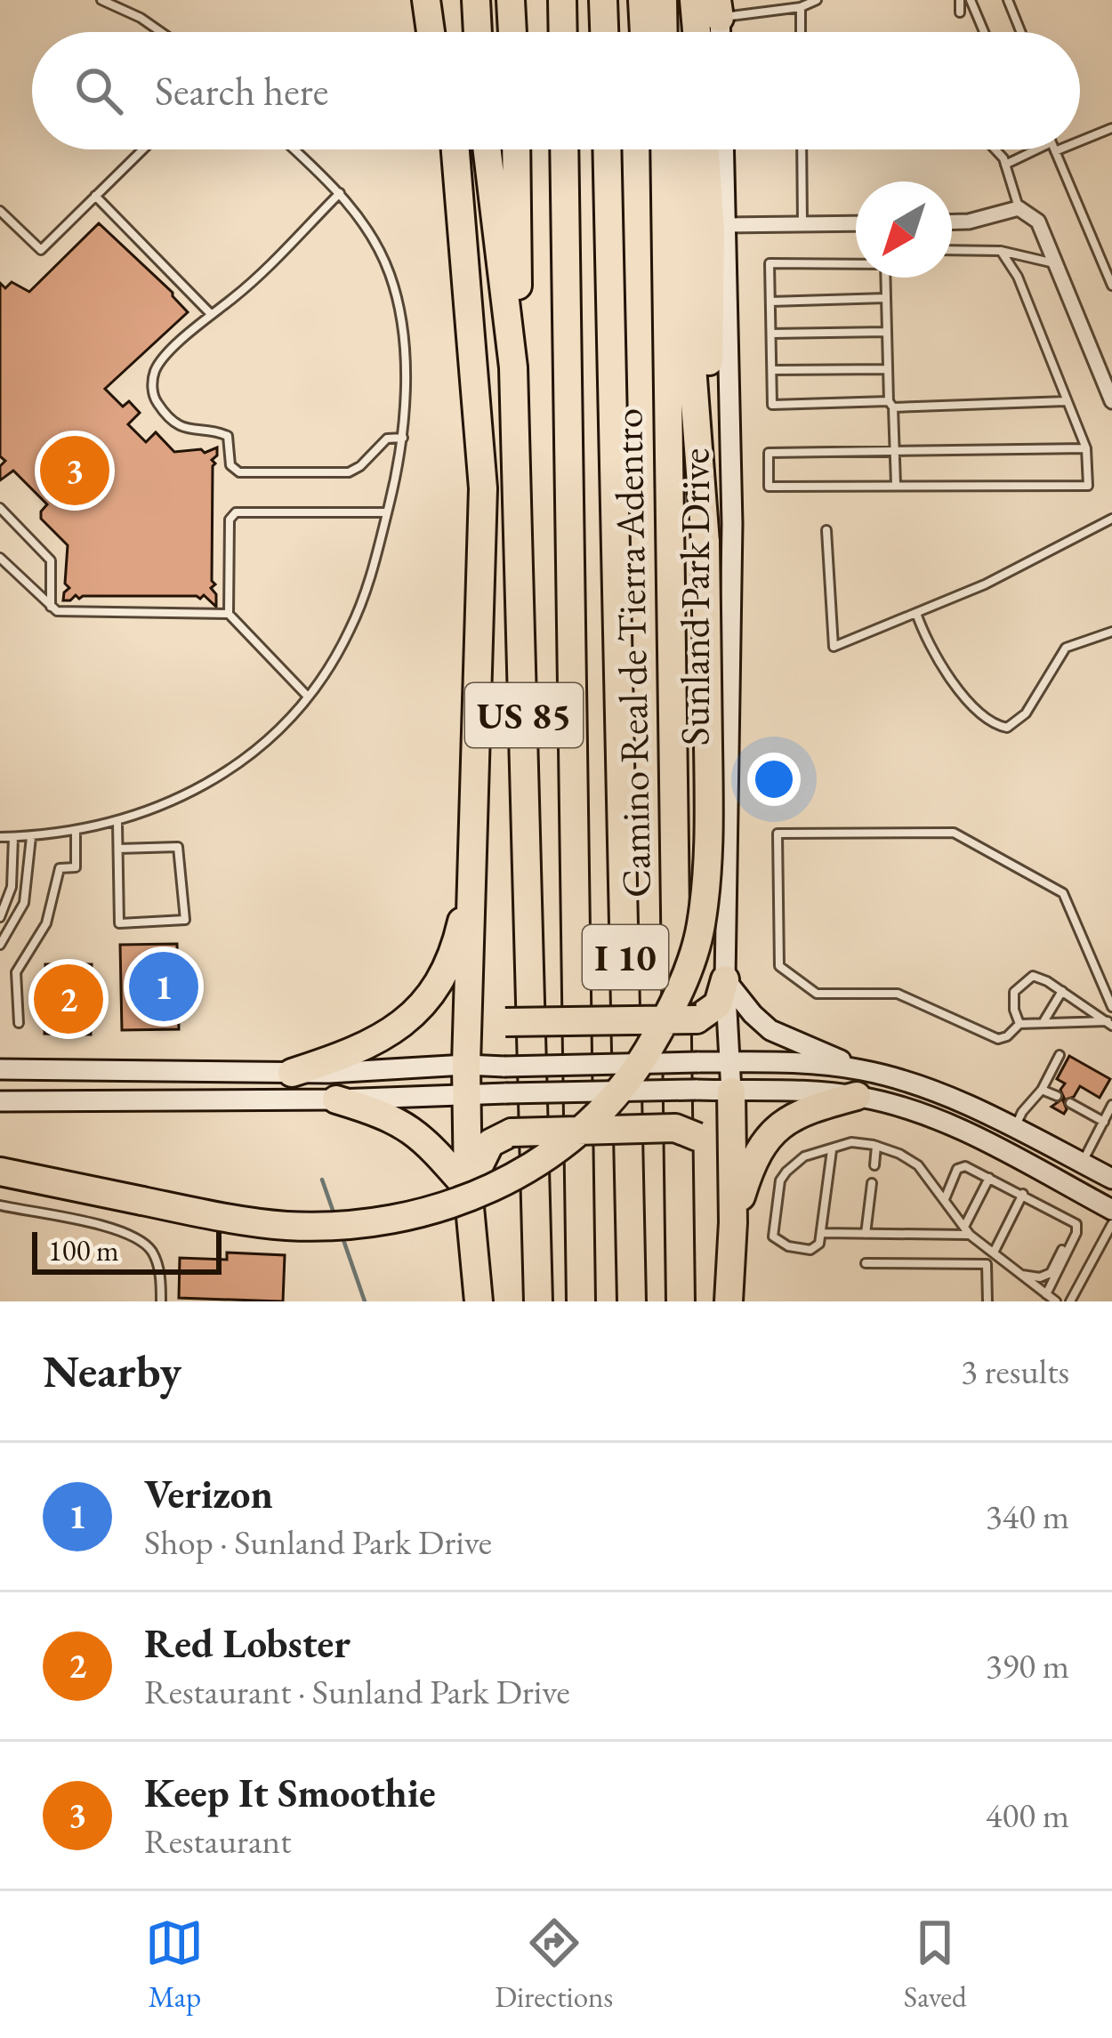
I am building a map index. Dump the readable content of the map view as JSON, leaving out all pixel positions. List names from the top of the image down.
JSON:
{
  "streets": {
    "highway": ["Camino Real de Tierra Adentro", "US 85", "I 10"],
    "main road": ["Sunland Park Drive"]
  },
  "scale_bar": "100 m",
  "north": "bottom left",
  "page": {
    "search": "Search here",
    "pins": ["3", "1", "2"],
    "scale": "100 m",
    "heading": ["Nearby", "3 results"],
    "list": [
      {
        "mark": "1",
        "name": "Verizon",
        "note": "Shop · Sunland Park Drive",
        "value": "340 m"
      },
      {
        "mark": "2",
        "name": "Red Lobster",
        "note": "Restaurant · Sunland Park Drive",
        "value": "390 m"
      },
      {
        "mark": "3",
        "name": "Keep It Smoothie",
        "note": "Restaurant",
        "value": "400 m"
      }
    ],
    "nav": ["Map", "Directions", "Saved"]
  }
}
